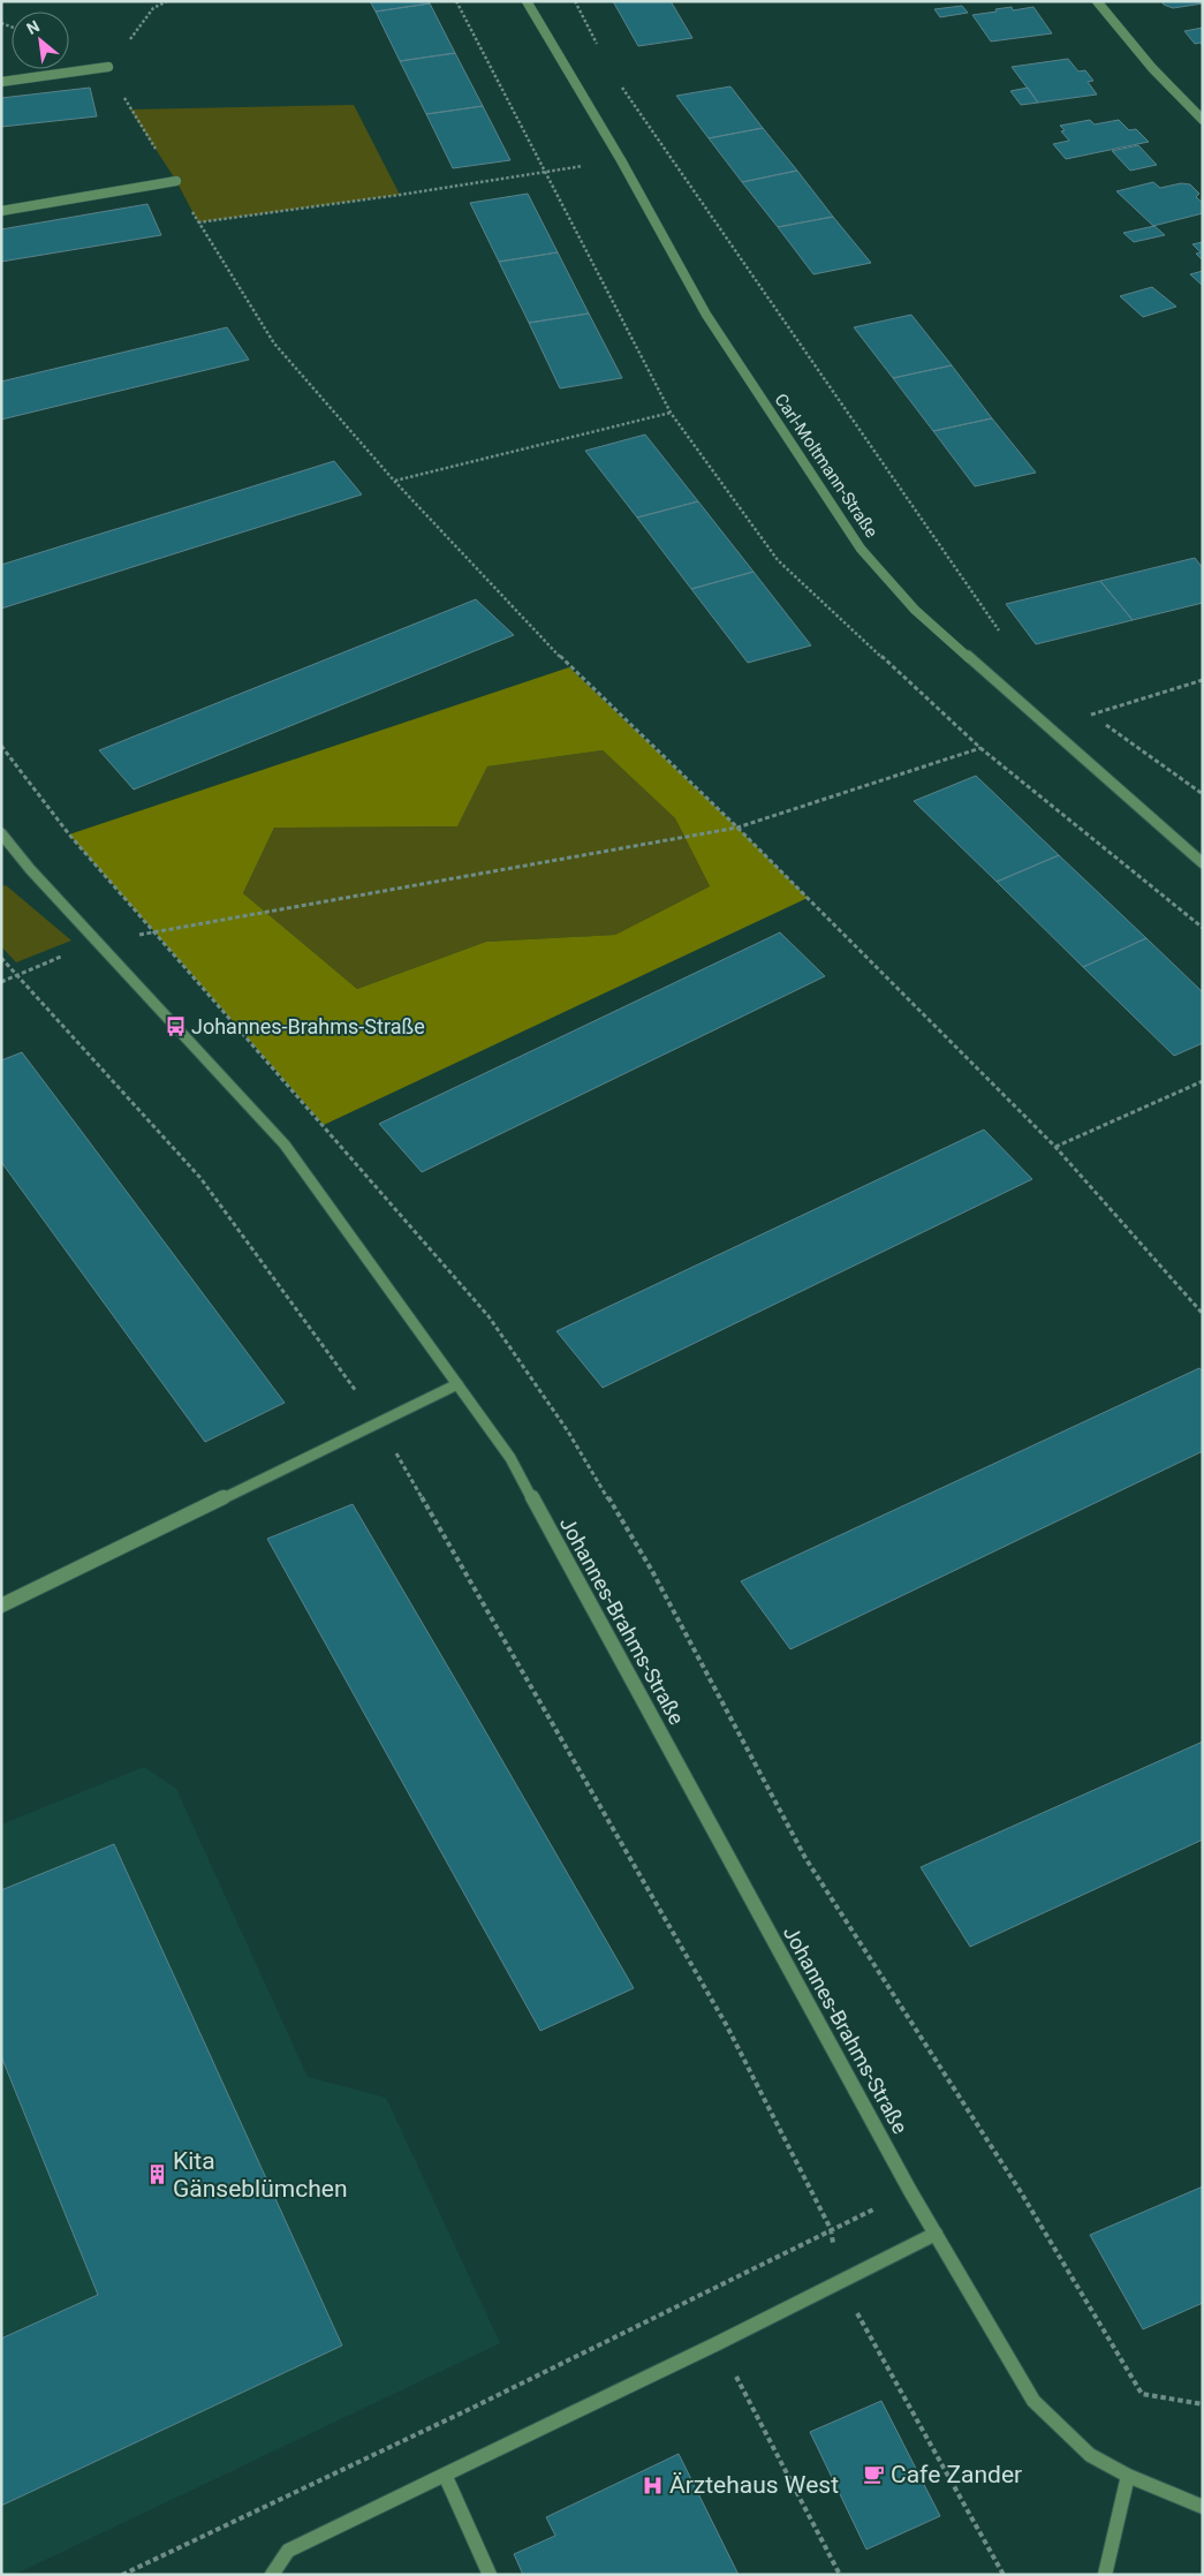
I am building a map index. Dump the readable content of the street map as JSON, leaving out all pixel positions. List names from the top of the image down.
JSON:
{
  "streets": {
    "street": ["Carl-Moltmann-Straße", "Johannes-Brahms-Straße"]
  },
  "places": {
    "bus stop": ["Johannes-Brahms-Straße"],
    "building": ["Kita Gänseblümchen"],
    "cafe": ["Cafe Zander"],
    "hospital": ["Ärztehaus West"]
  },
  "north": "top left"
}
